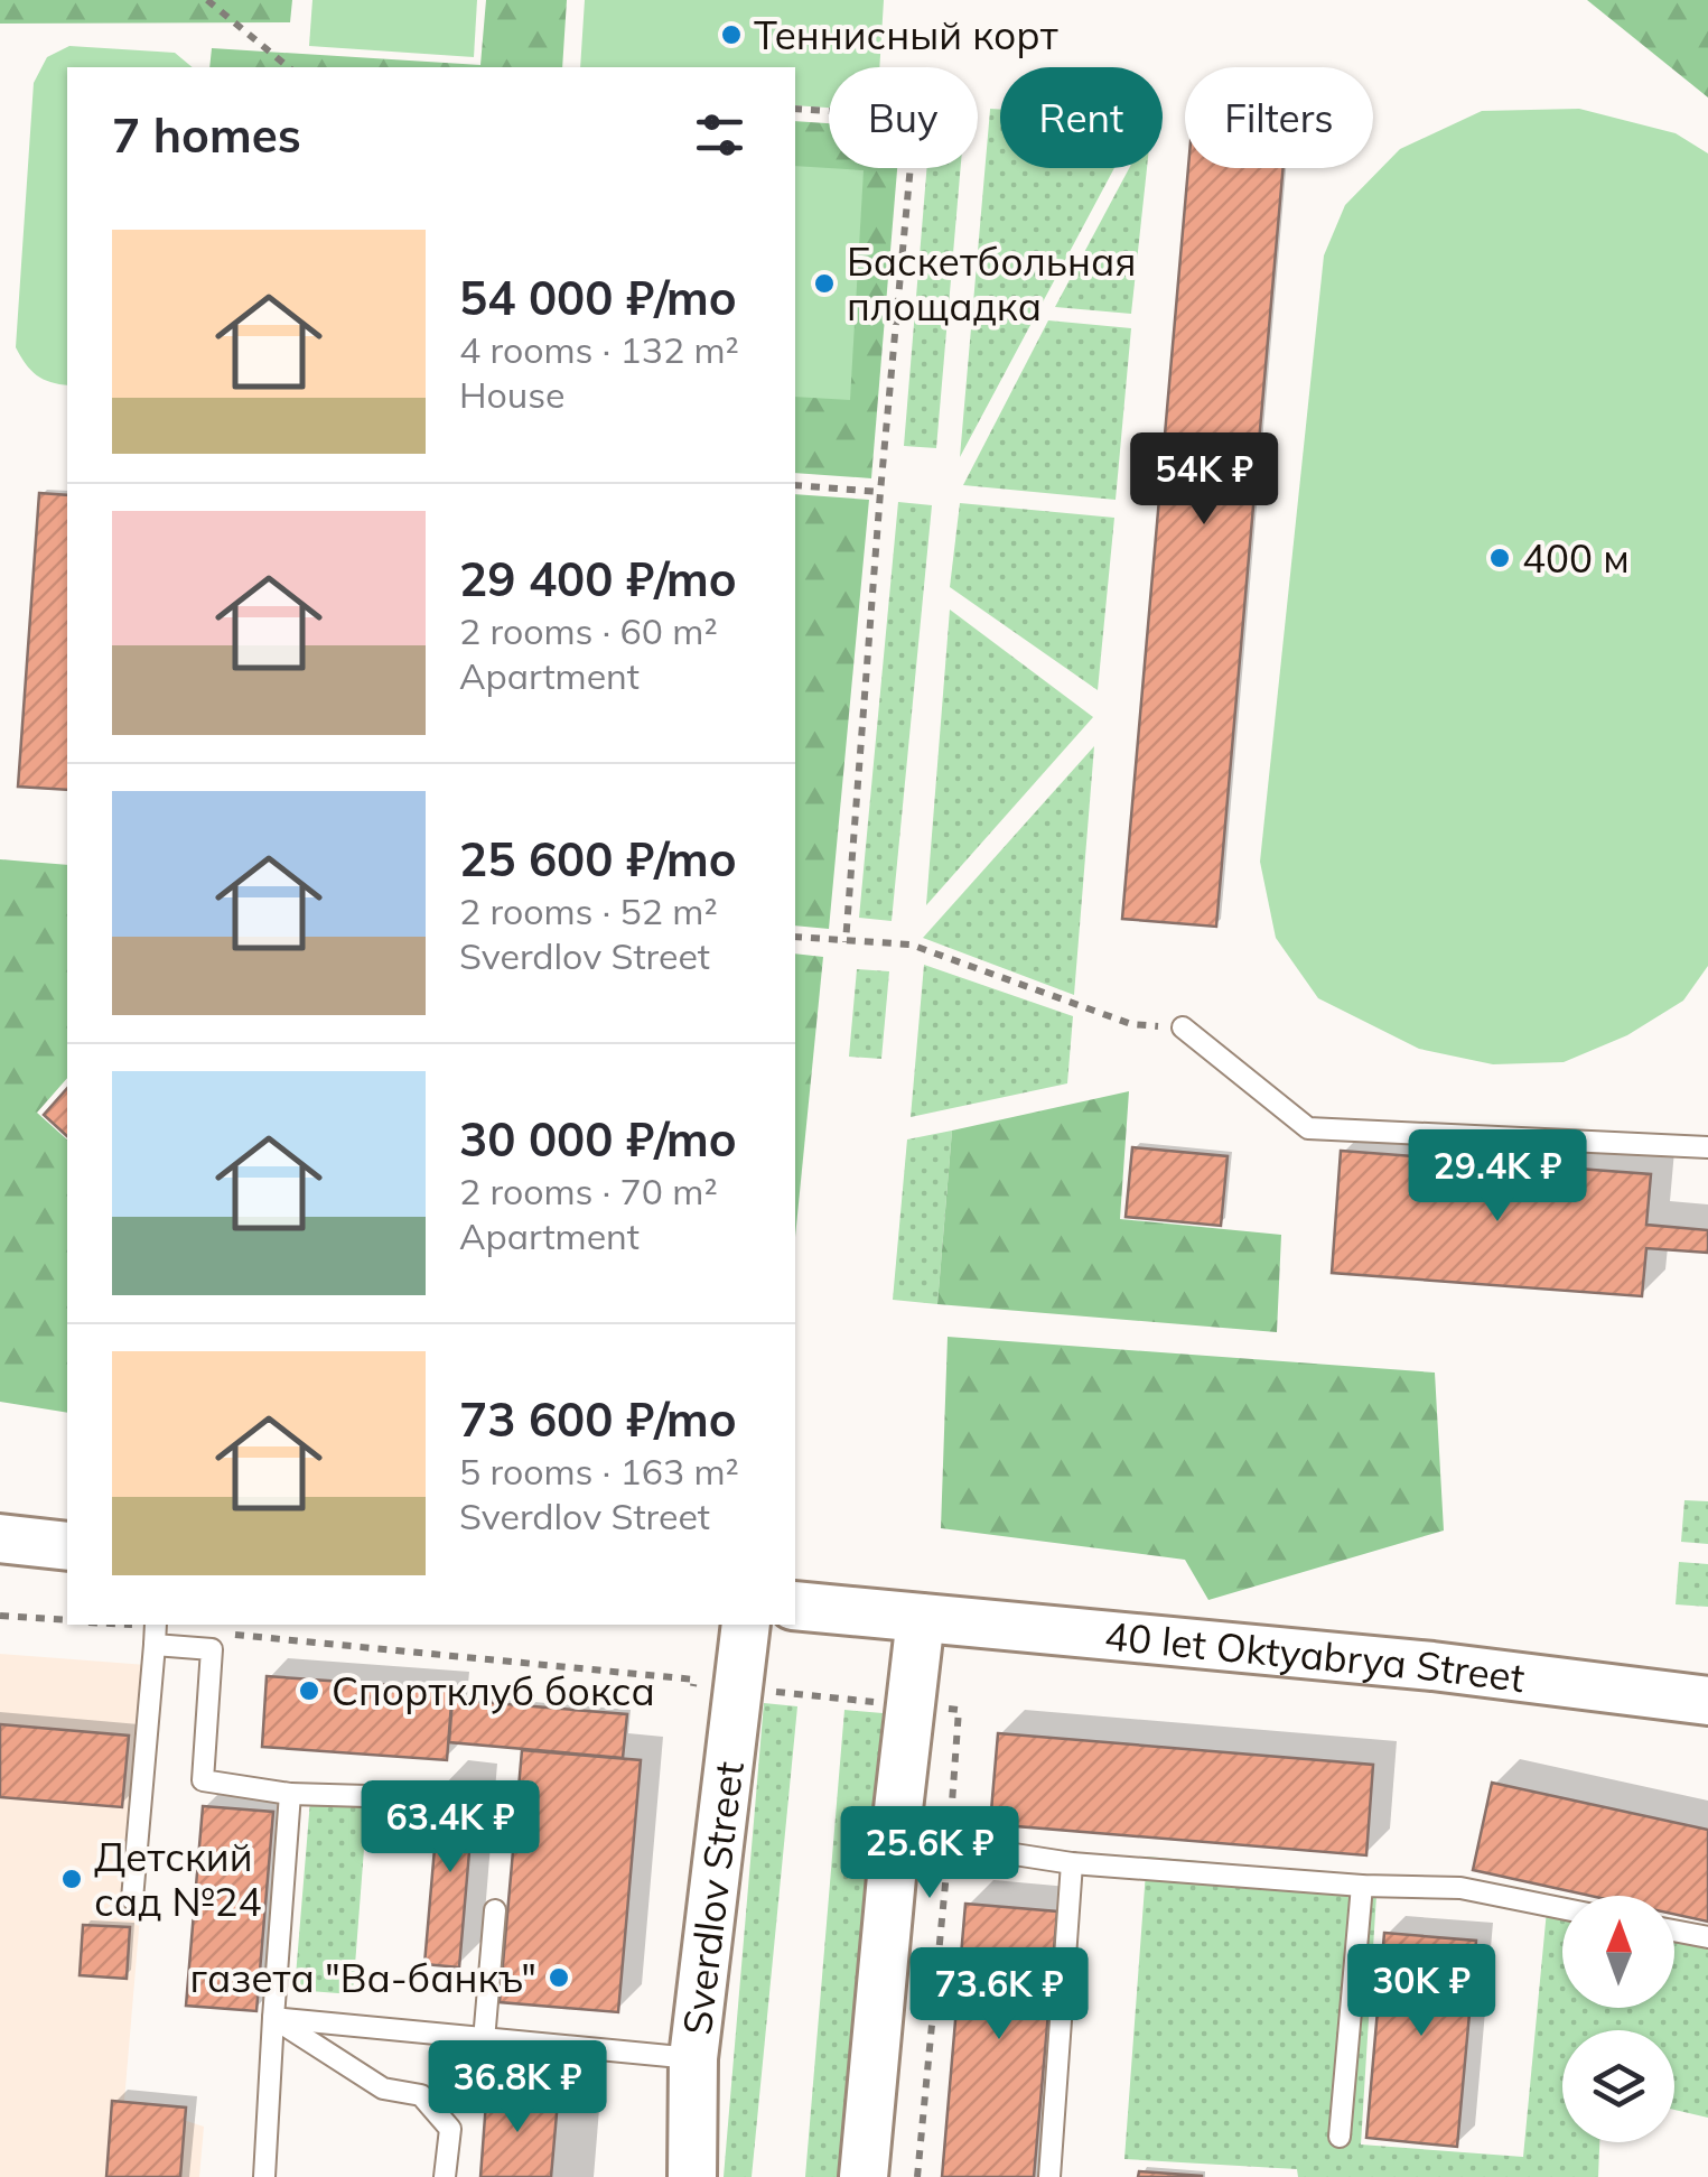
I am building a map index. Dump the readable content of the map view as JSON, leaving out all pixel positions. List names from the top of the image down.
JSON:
{
  "streets": {
    "street": ["40 let Oktyabrya Street", "Sverdlov Street"]
  },
  "places": [
    "Теннисный корт",
    "Баскетбольная площадка",
    "400 м",
    "Спортклуб бокса",
    "Детский сад №24",
    "газета \"Ва-банкъ\""
  ],
  "north": "top",
  "page": {
    "chip": ["Buy", "Rent", "Filters"],
    "heading": "7 homes",
    "list": [
      {
        "name": "54 000 ₽/mo",
        "note": "4 rooms · 132 m² · House"
      },
      {
        "name": "29 400 ₽/mo",
        "note": "2 rooms · 60 m² · Apartment"
      },
      {
        "name": "25 600 ₽/mo",
        "note": "2 rooms · 52 m² · Sverdlov Street"
      },
      {
        "name": "30 000 ₽/mo",
        "note": "2 rooms · 70 m² · Apartment"
      },
      {
        "name": "73 600 ₽/mo",
        "note": "5 rooms · 163 m² · Sverdlov Street"
      }
    ],
    "price": [
      "54K ₽",
      "29.4K ₽",
      "63.4K ₽",
      "25.6K ₽",
      "30K ₽",
      "73.6K ₽",
      "36.8K ₽"
    ]
  }
}
